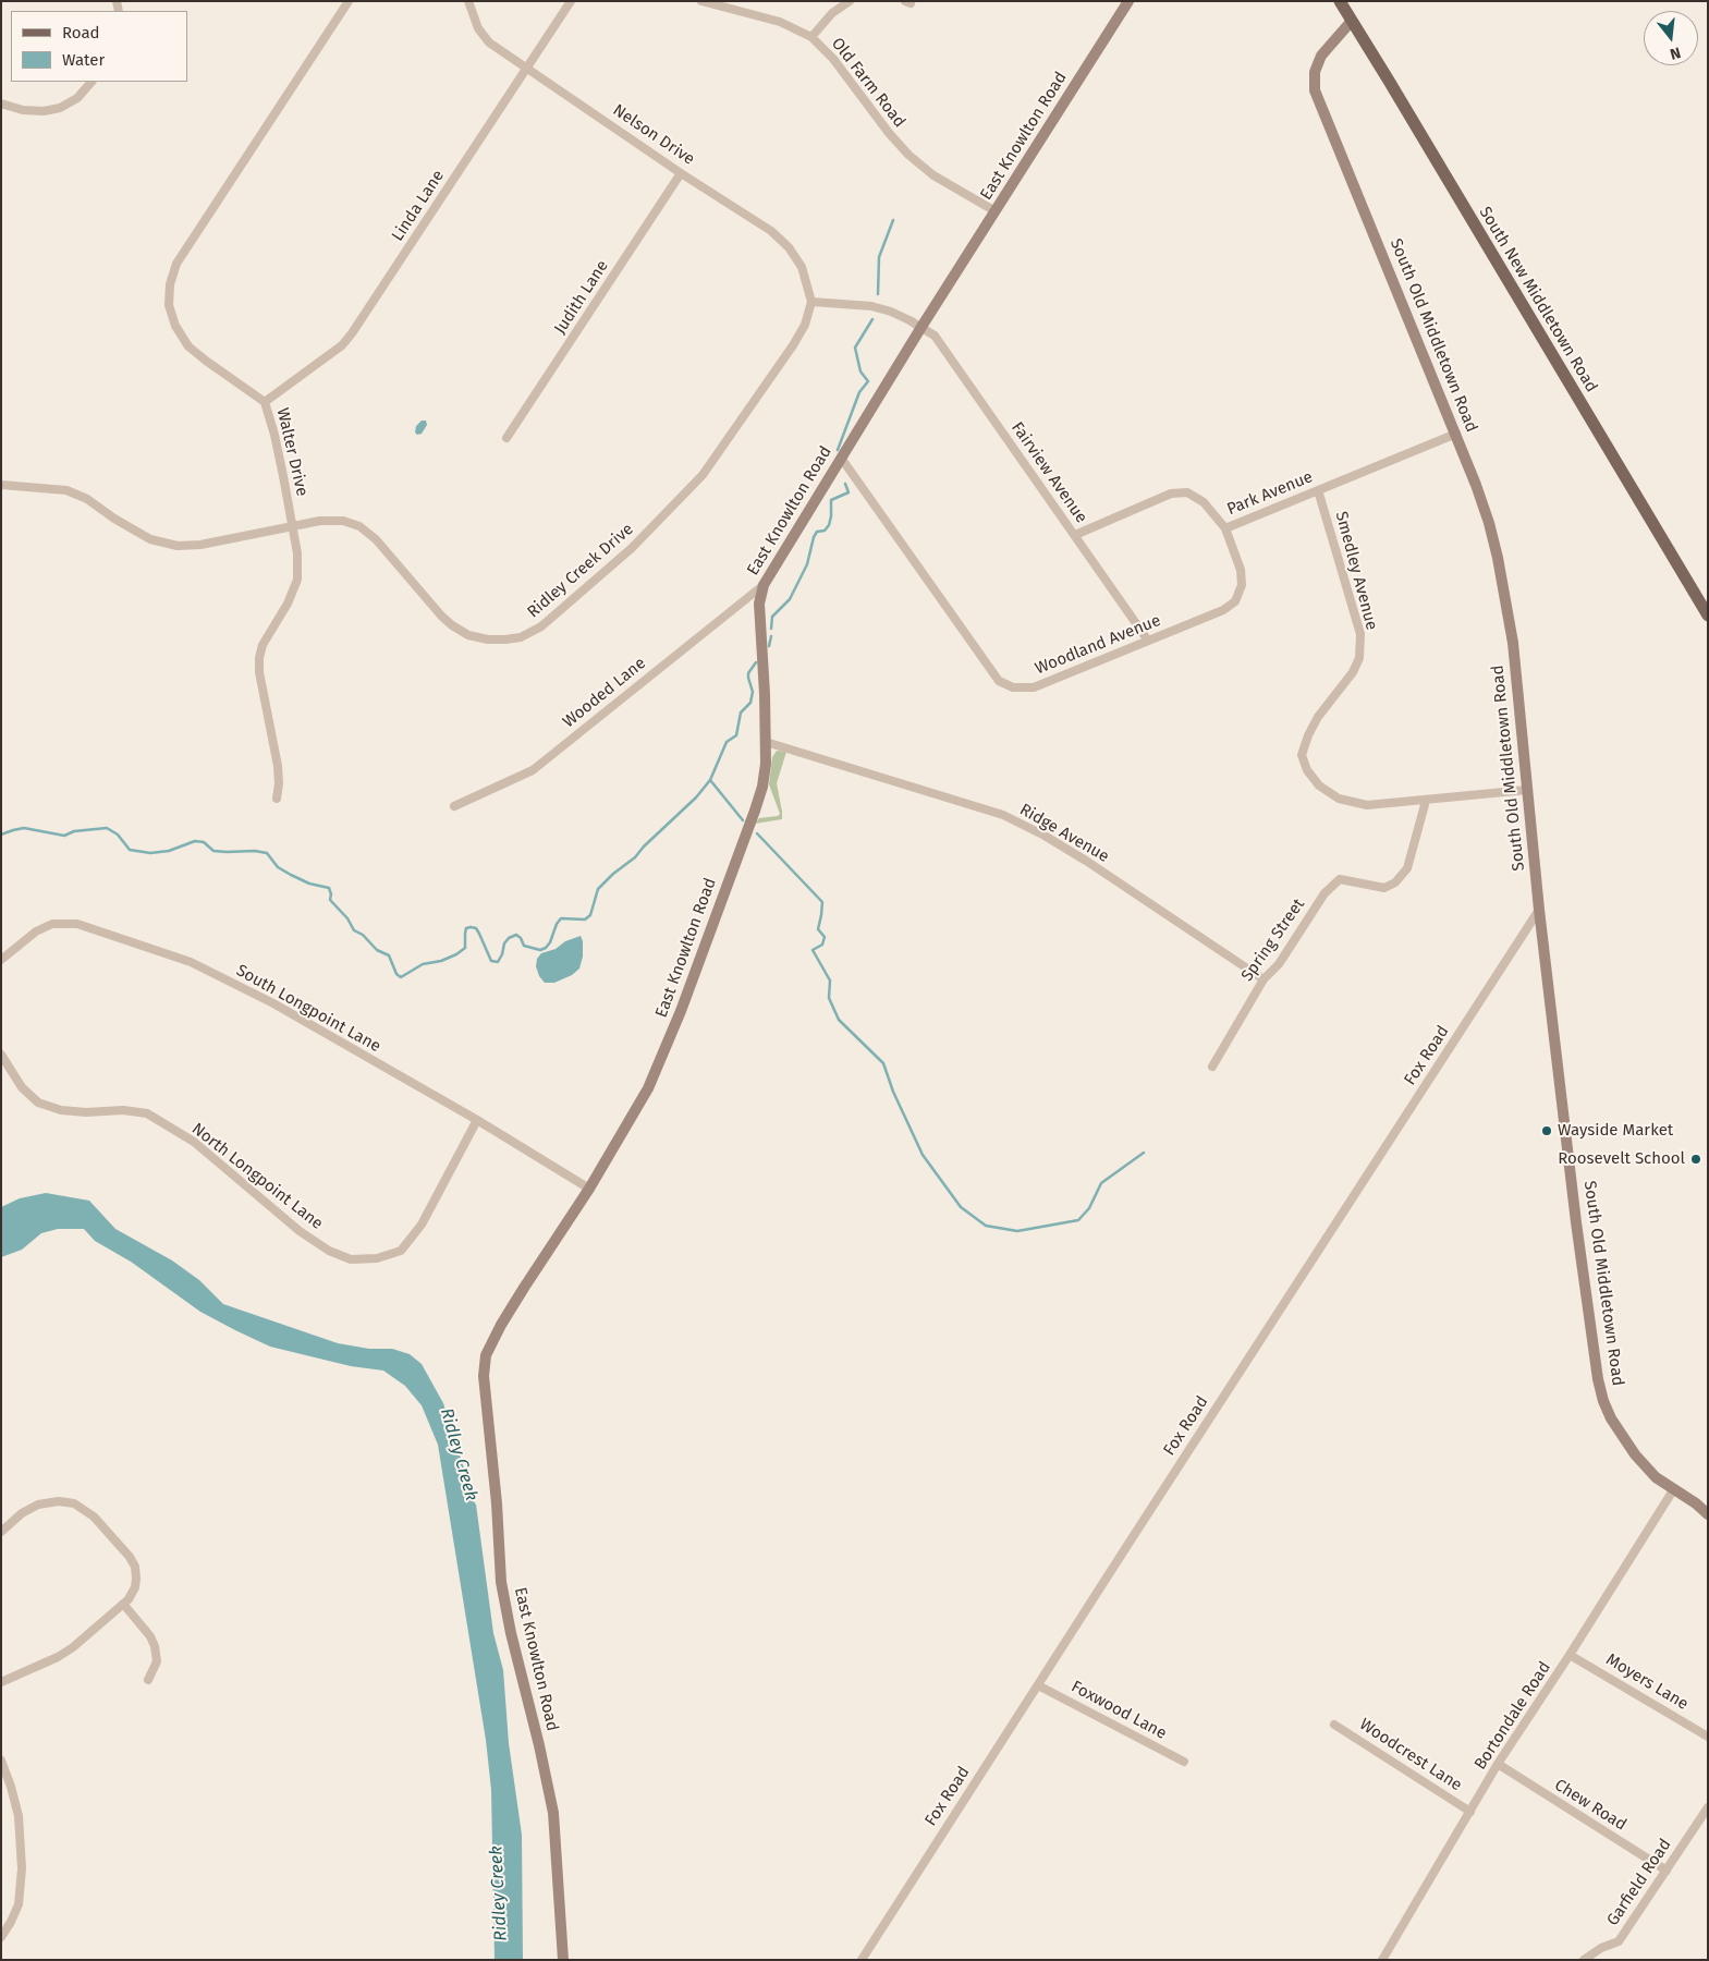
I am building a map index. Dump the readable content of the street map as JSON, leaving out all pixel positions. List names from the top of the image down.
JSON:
{
  "streets": {
    "main road": ["East Knowlton Road", "South New Middletown Road", "South Old Middletown Road"],
    "street": [
      "Old Farm Road",
      "Nelson Drive",
      "Linda Lane",
      "Judith Lane",
      "Walter Drive",
      "Fairview Avenue",
      "Park Avenue",
      "Ridley Creek Drive",
      "Smedley Avenue",
      "Woodland Avenue",
      "Wooded Lane",
      "Ridge Avenue",
      "Spring Street",
      "South Longpoint Lane",
      "Fox Road",
      "North Longpoint Lane",
      "Moyers Lane",
      "Foxwood Lane",
      "Bortondale Road",
      "Woodcrest Lane",
      "Chew Road",
      "Garfield Road"
    ]
  },
  "crossings": [
    ["Old Farm Road", "East Knowlton Road"],
    ["Nelson Drive", "Linda Lane"],
    ["Nelson Drive", "Judith Lane"],
    ["Nelson Drive", "Ridley Creek Drive"],
    ["East Knowlton Road", "Fairview Avenue"],
    ["East Knowlton Road", "Woodland Avenue"],
    ["East Knowlton Road", "Wooded Lane"],
    ["East Knowlton Road", "Ridge Avenue"],
    ["East Knowlton Road", "South Longpoint Lane"],
    ["Linda Lane", "Walter Drive"],
    ["South New Middletown Road", "South Old Middletown Road"],
    ["South Old Middletown Road", "Park Avenue"],
    ["South Old Middletown Road", "Smedley Avenue"],
    ["South Old Middletown Road", "Fox Road"],
    ["South Old Middletown Road", "Bortondale Road"],
    ["Walter Drive", "Ridley Creek Drive"],
    ["Fairview Avenue", "Park Avenue"],
    ["Fairview Avenue", "Woodland Avenue"],
    ["Park Avenue", "Smedley Avenue"],
    ["Park Avenue", "Woodland Avenue"],
    ["Smedley Avenue", "Spring Street"],
    ["Ridge Avenue", "Spring Street"],
    ["South Longpoint Lane", "North Longpoint Lane"],
    ["Fox Road", "Foxwood Lane"],
    ["Moyers Lane", "Bortondale Road"],
    ["Bortondale Road", "Woodcrest Lane"],
    ["Bortondale Road", "Chew Road"],
    ["Chew Road", "Garfield Road"]
  ],
  "water": ["Ridley Creek"],
  "places": ["Wayside Market", "Roosevelt School"],
  "legend": ["Road", "Water"],
  "north": "bottom"
}
